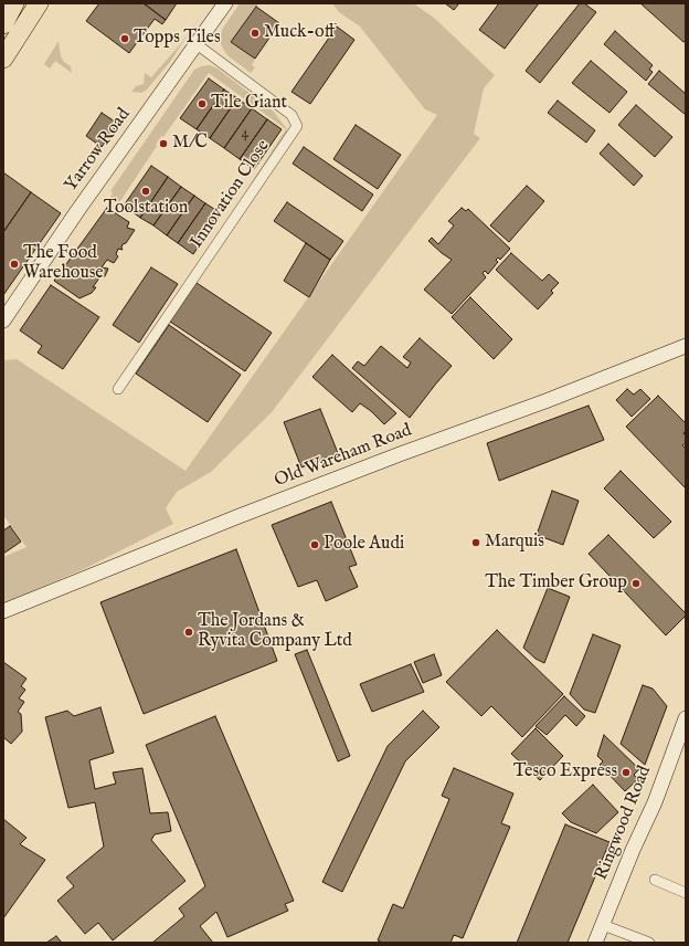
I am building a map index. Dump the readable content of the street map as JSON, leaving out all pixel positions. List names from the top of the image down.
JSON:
{
  "streets": {
    "street": [
      "Yarrow Road",
      "Innovation Close",
      "Old Wareham Road",
      "Ringwood Road"
    ]
  },
  "crossings": [
    ["Yarrow Road", "Innovation Close"]
  ],
  "places": [
    "Muck-off",
    "Topps Tiles",
    "Tile Giant",
    "M/C",
    "Toolstation",
    "The Food Warehouse",
    "Marquis",
    "Poole Audi",
    "The Timber Group",
    "The Jordans & Ryvita Company Ltd",
    "Tesco Express"
  ],
  "house_numbers": ["4"]
}
